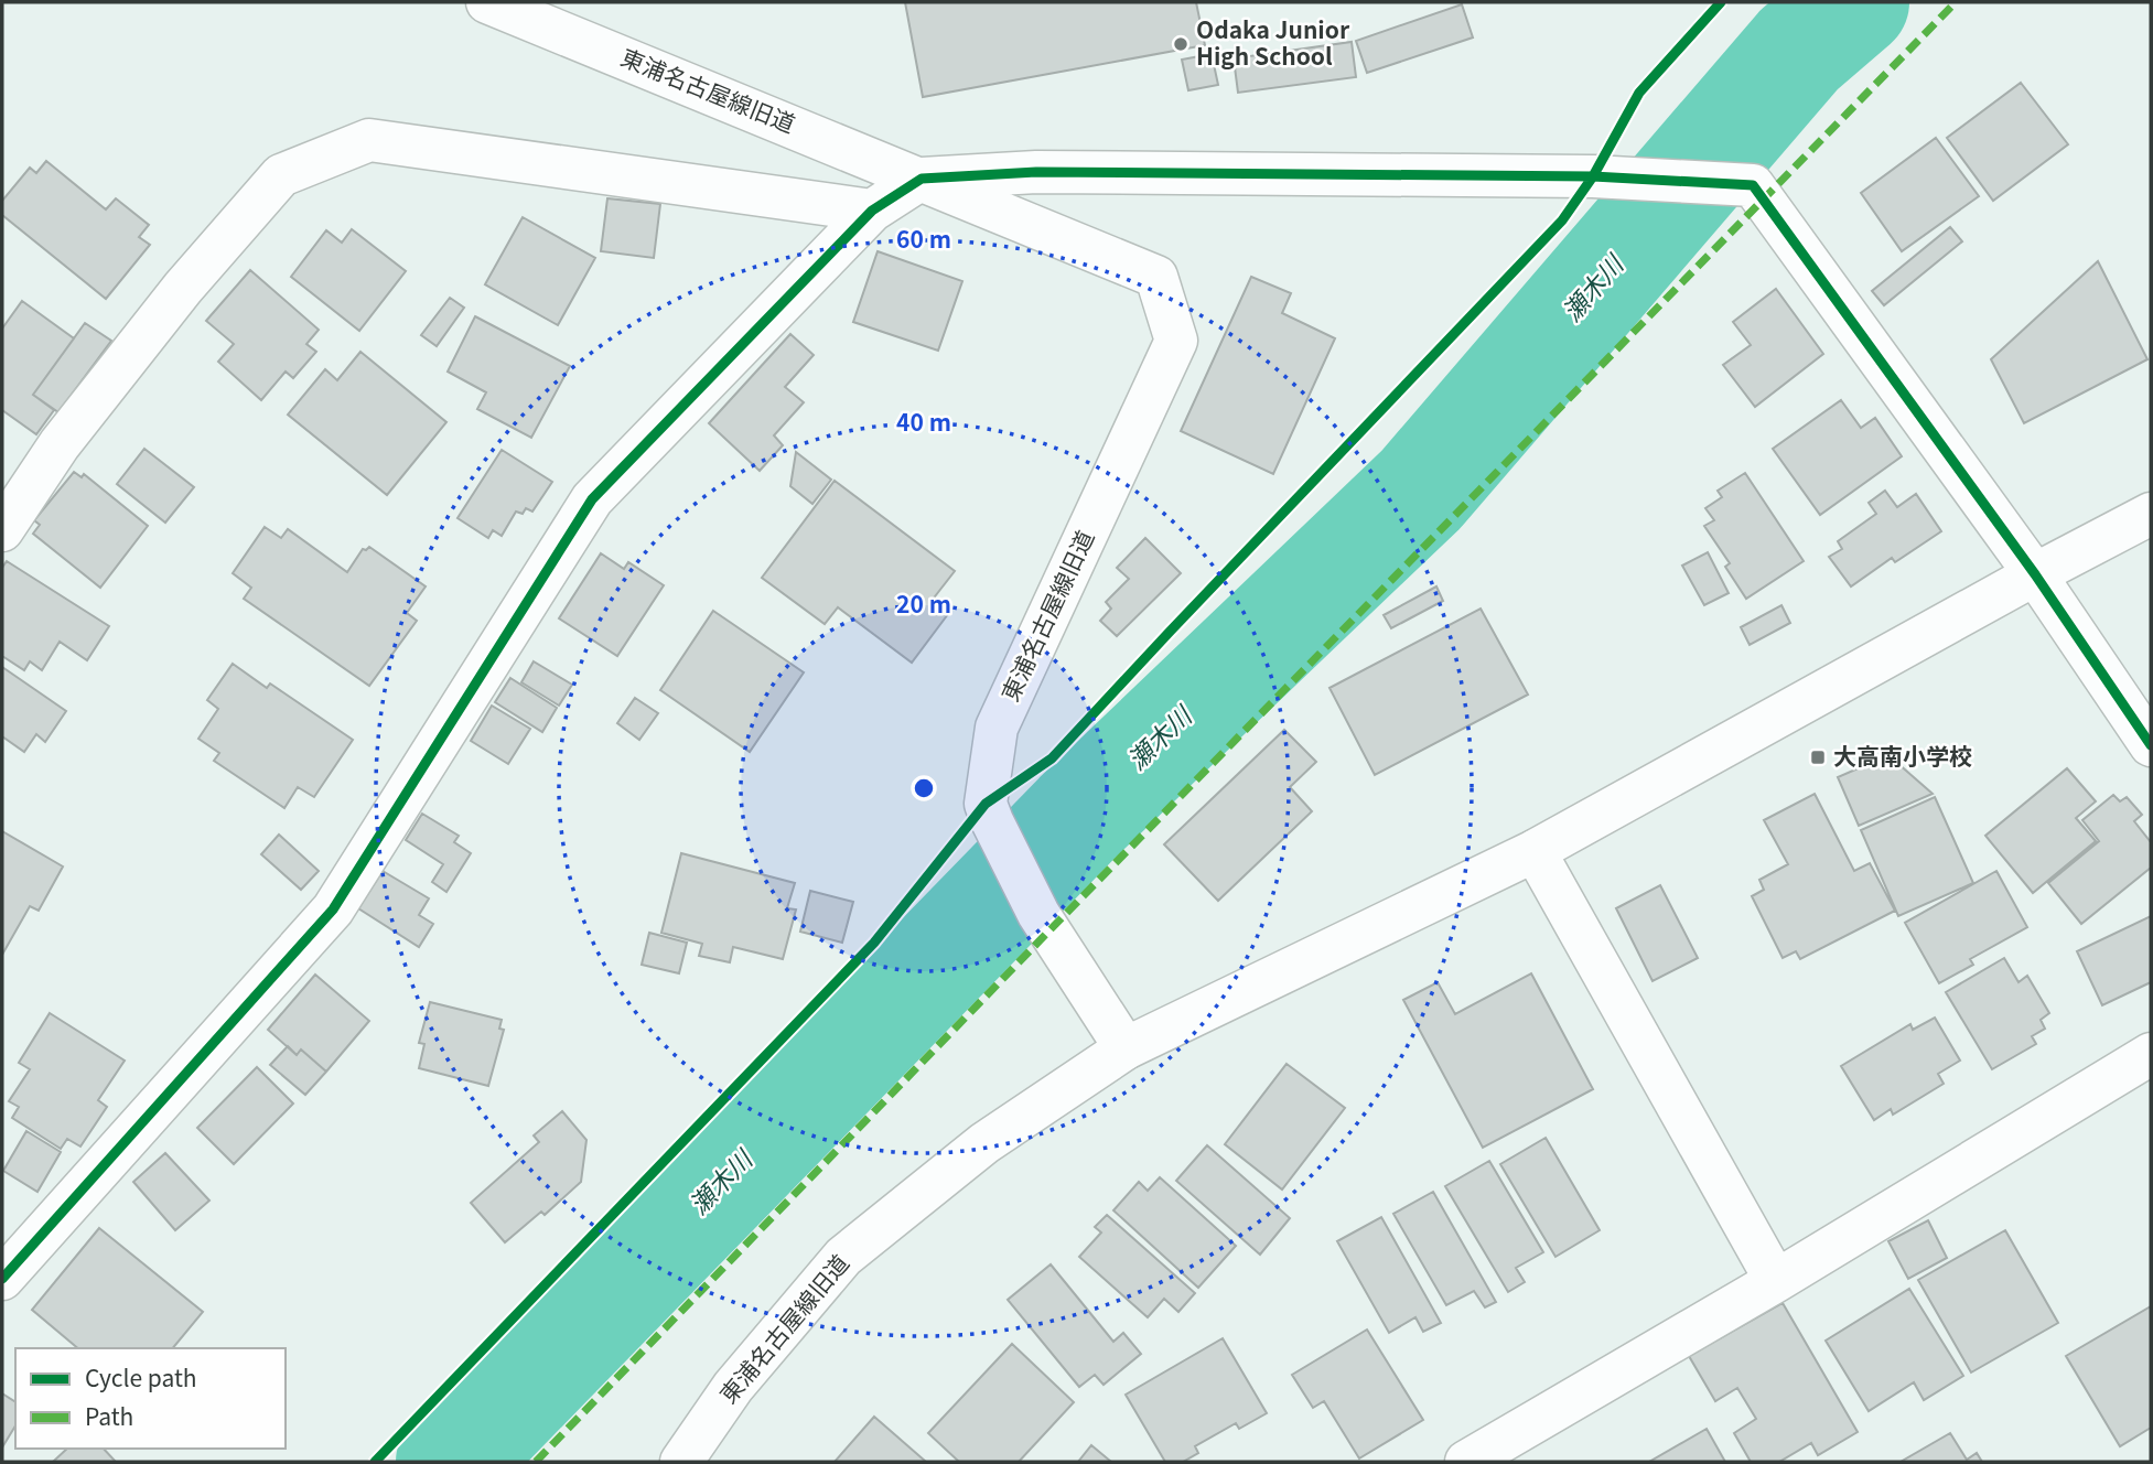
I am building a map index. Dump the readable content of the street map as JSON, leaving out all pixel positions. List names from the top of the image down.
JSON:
{
  "streets": {
    "street": ["東浦名古屋線旧道"]
  },
  "water": ["瀬木川"],
  "places": {
    "other": ["Odaka Junior High School"],
    "transit": ["大高南小学校"]
  },
  "legend": ["Cycle path", "Path"],
  "rings": ["60 m", "40 m", "20 m"]
}
